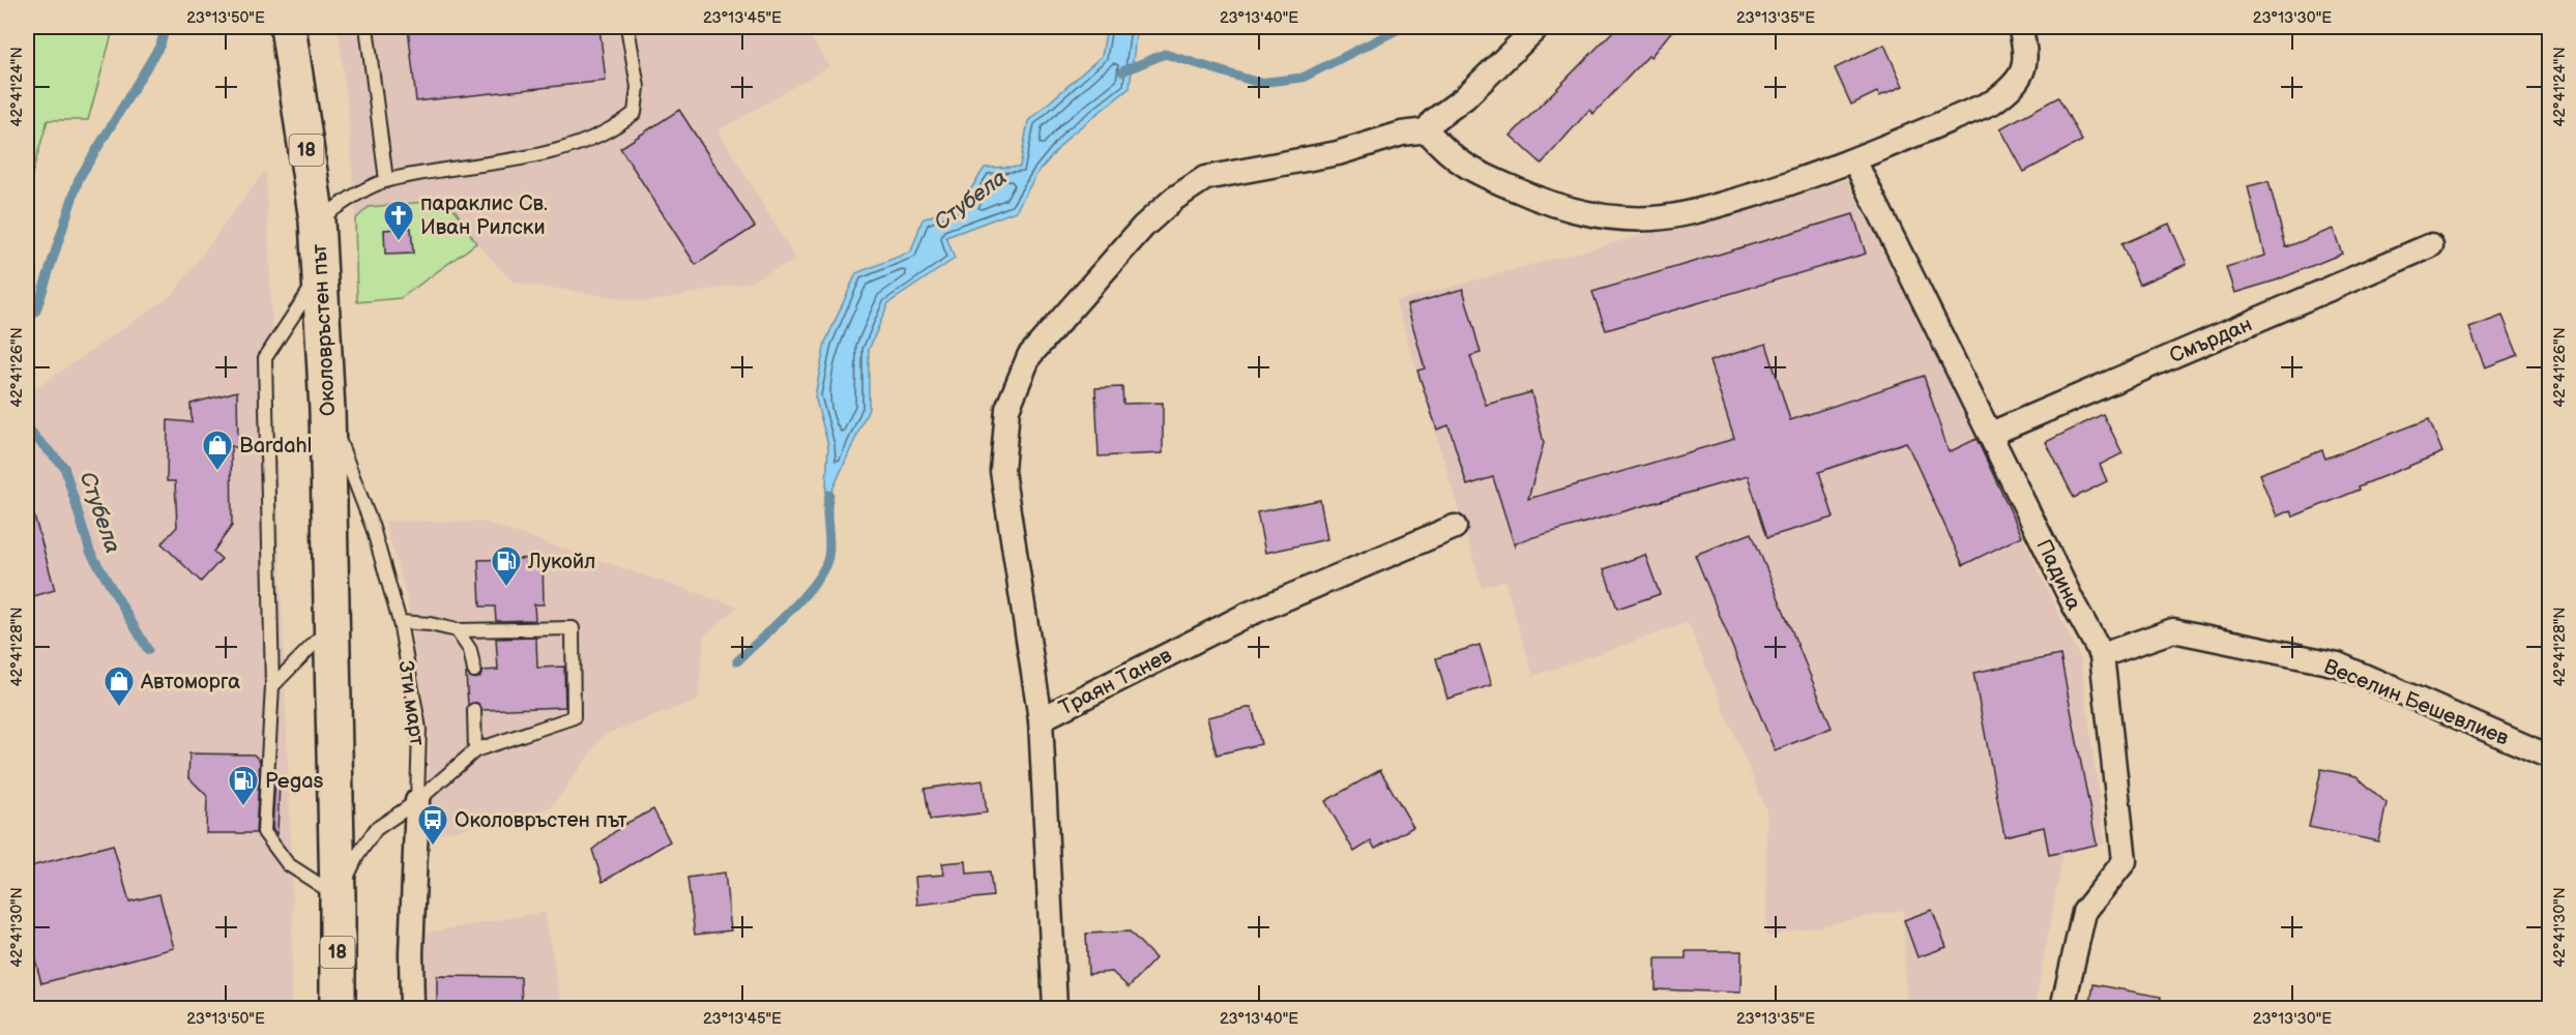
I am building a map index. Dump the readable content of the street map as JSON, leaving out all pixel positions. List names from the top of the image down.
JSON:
{
  "streets": {
    "highway": ["18", "Околовръстен път"],
    "street": [
      "Смърдан",
      "Падина",
      "Траян Танев",
      "Веселин Бешевлиев",
      "3ти март"
    ]
  },
  "crossings": [
    ["Околовръстен път", "3ти март"],
    ["Смърдан", "Падина"],
    ["Падина", "Веселин Бешевлиев"]
  ],
  "water": ["Стубела"],
  "places": {
    "church": ["параклис Св. Иван Рилски"],
    "shop": ["Bardahl", "Автоморга"],
    "fuel station": ["Лукойл", "Pegas"],
    "bus stop": ["Околовръстен път"]
  },
  "coordinates": [
    "23°13'50\"E",
    "23°13'45\"E",
    "23°13'40\"E",
    "23°13'35\"E",
    "23°13'30\"E",
    "42°41'24\"N",
    "42°41'26\"N",
    "42°41'28\"N",
    "42°41'30\"N"
  ]
}
